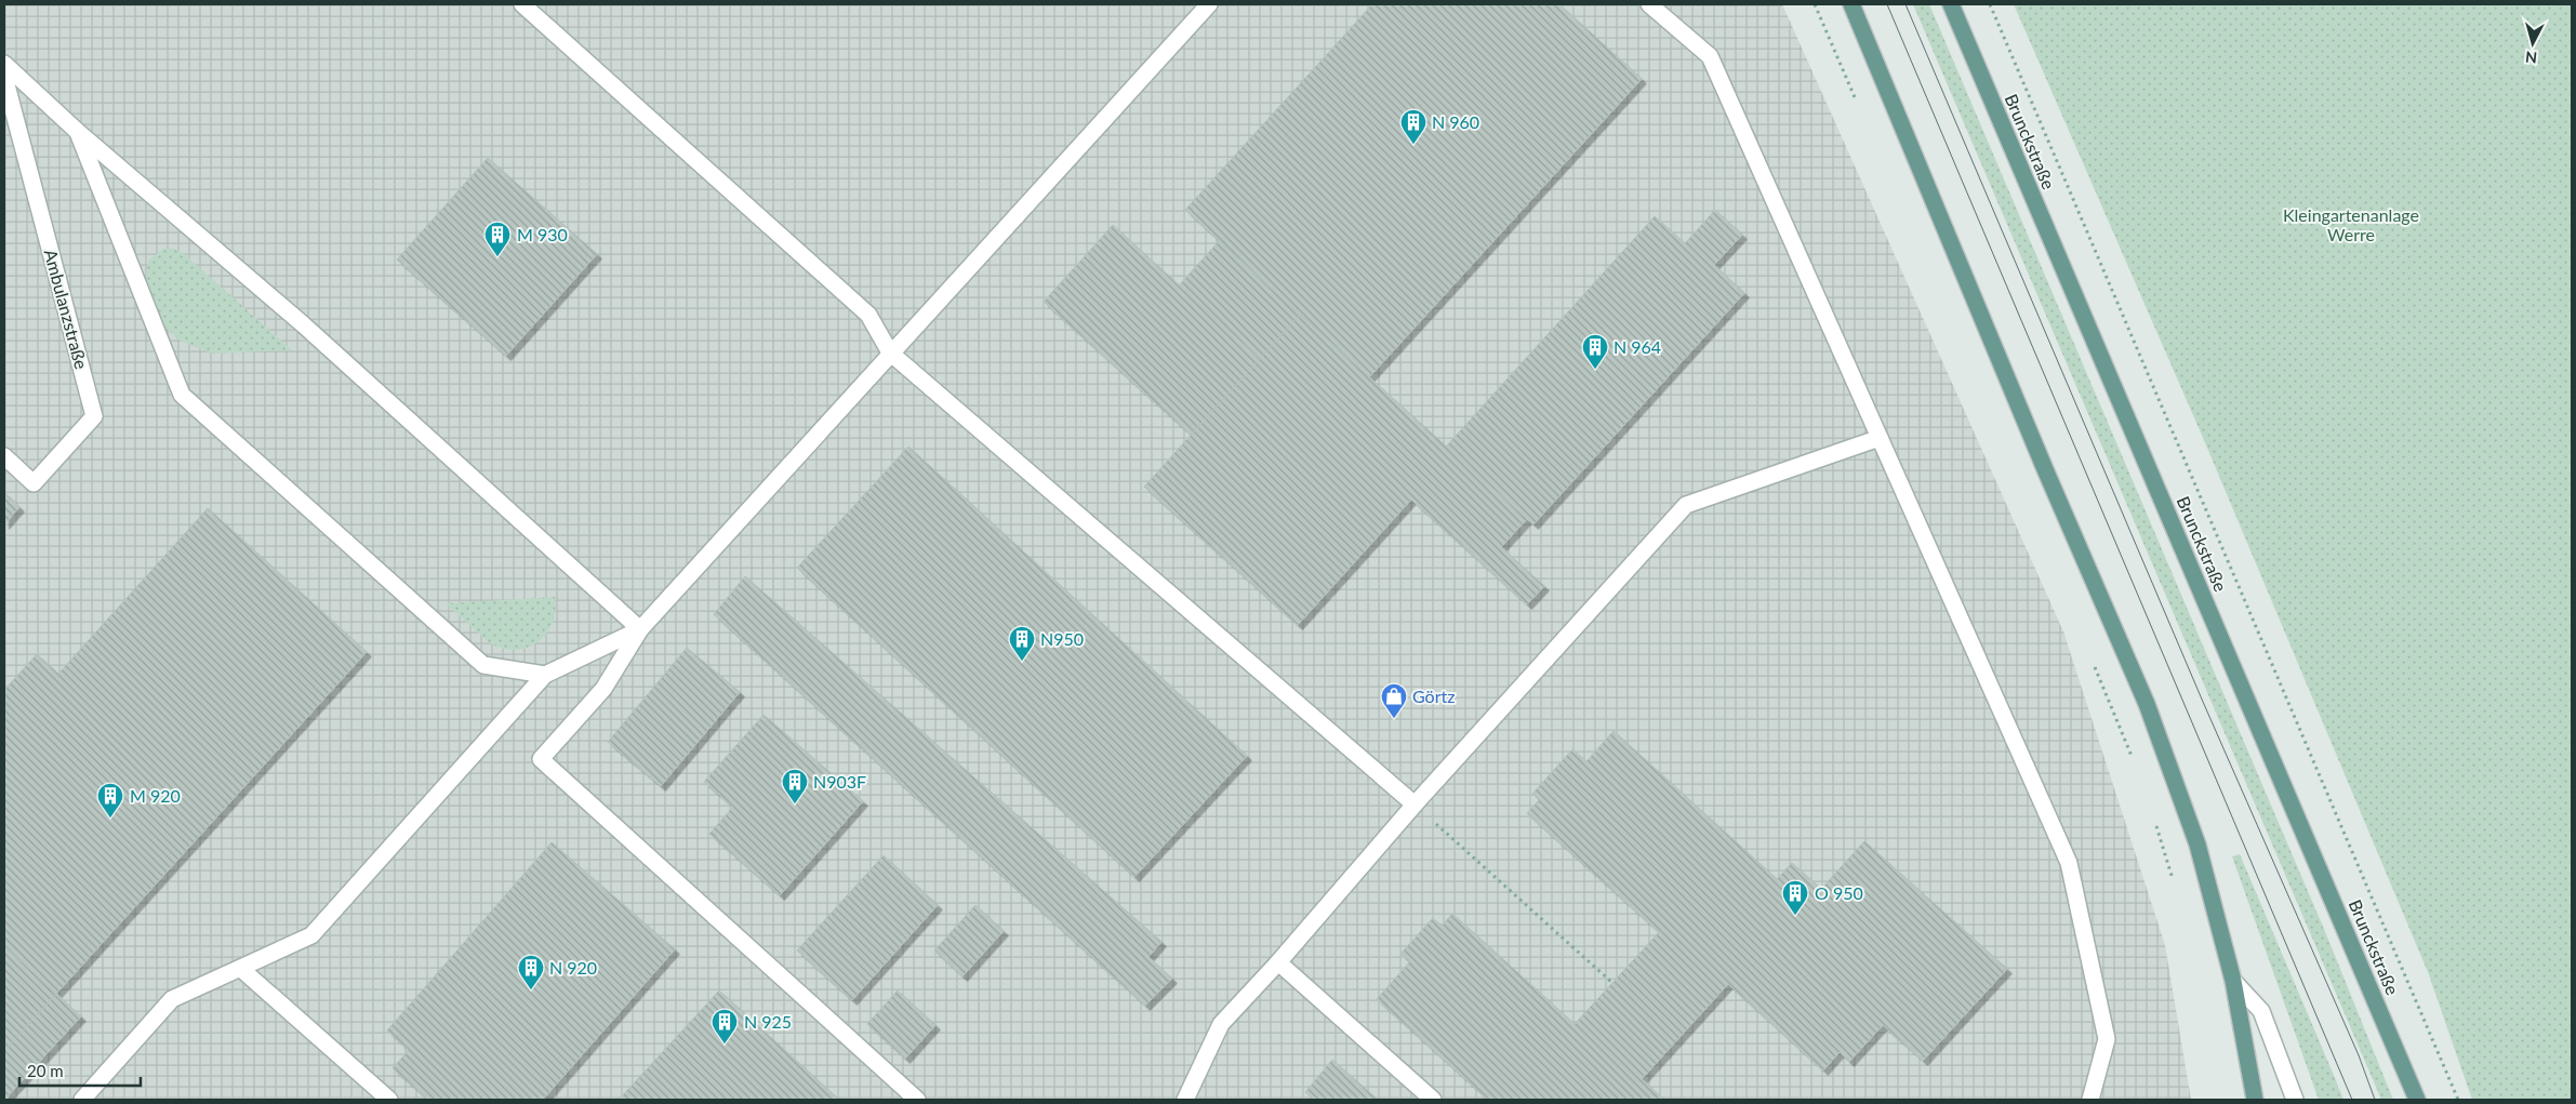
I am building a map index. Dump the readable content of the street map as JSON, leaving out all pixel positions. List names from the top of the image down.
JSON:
{
  "streets": {
    "main road": ["Brunckstraße"],
    "street": ["Ambulanzstraße"]
  },
  "parks": ["Kleingartenanlage Werre"],
  "places": {
    "building": [
      "N 960",
      "M 930",
      "N 964",
      "N950",
      "N903F",
      "M 920",
      "O 950",
      "N 920",
      "N 925"
    ],
    "shop": ["Görtz"]
  },
  "scale_bar": "20 m",
  "north": "bottom"
}
